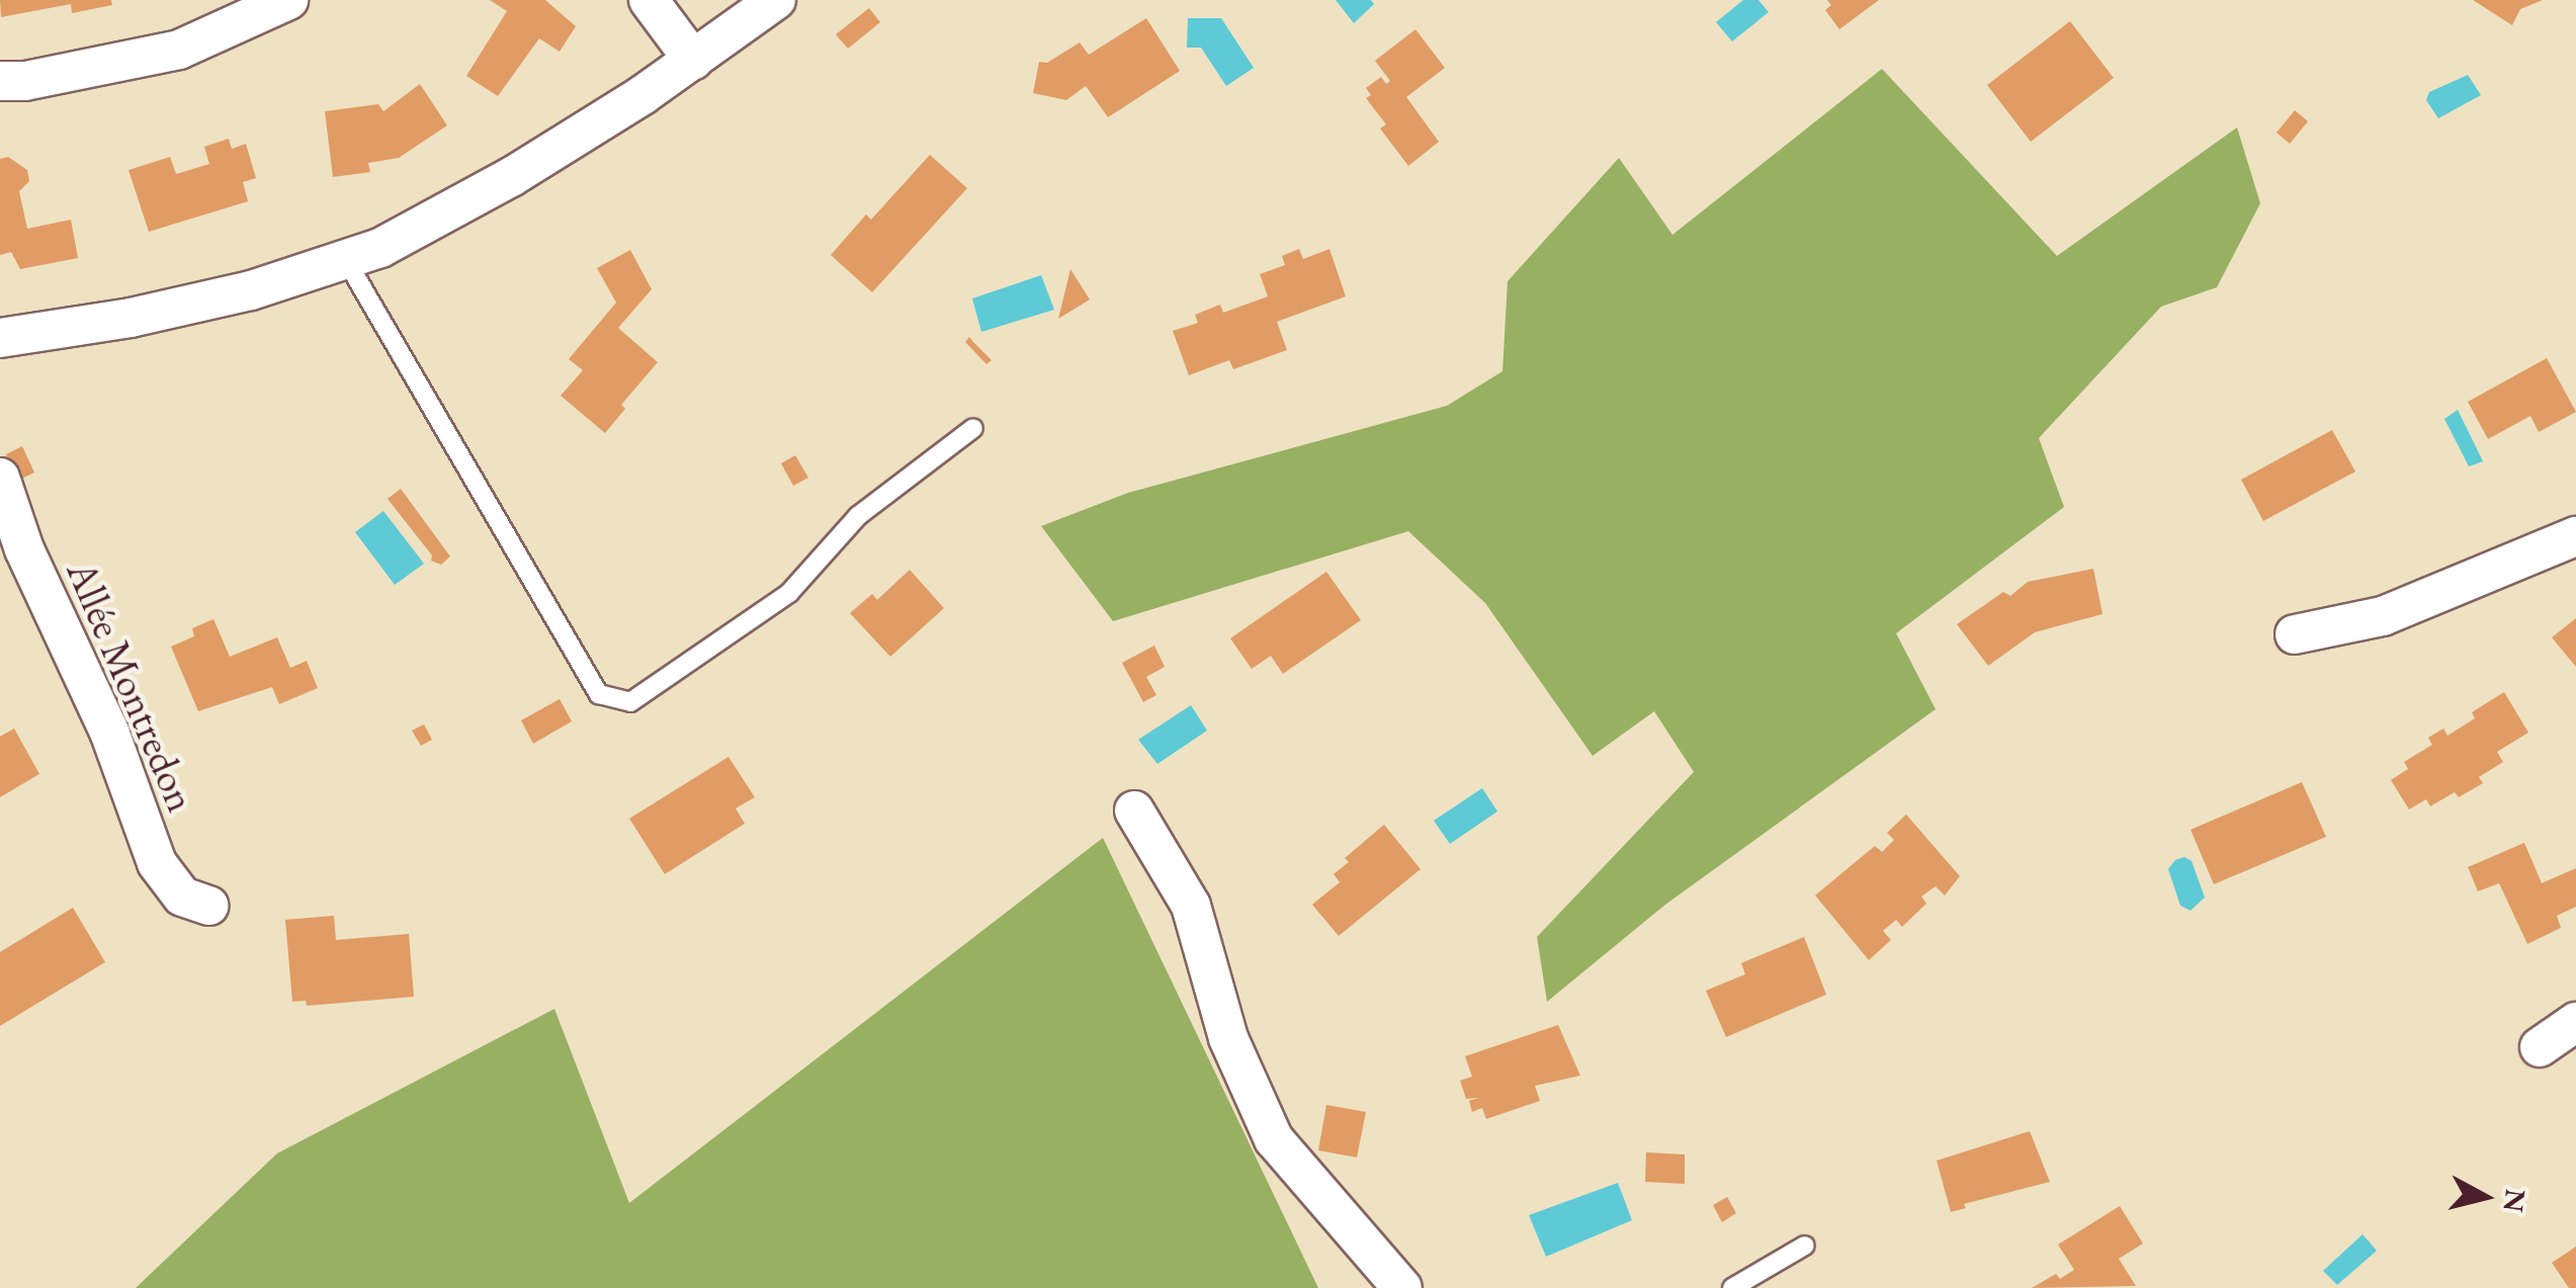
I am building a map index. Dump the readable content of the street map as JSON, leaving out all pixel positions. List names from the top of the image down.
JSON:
{
  "streets": {
    "street": ["Allée Montredon"]
  },
  "north": "right"
}
